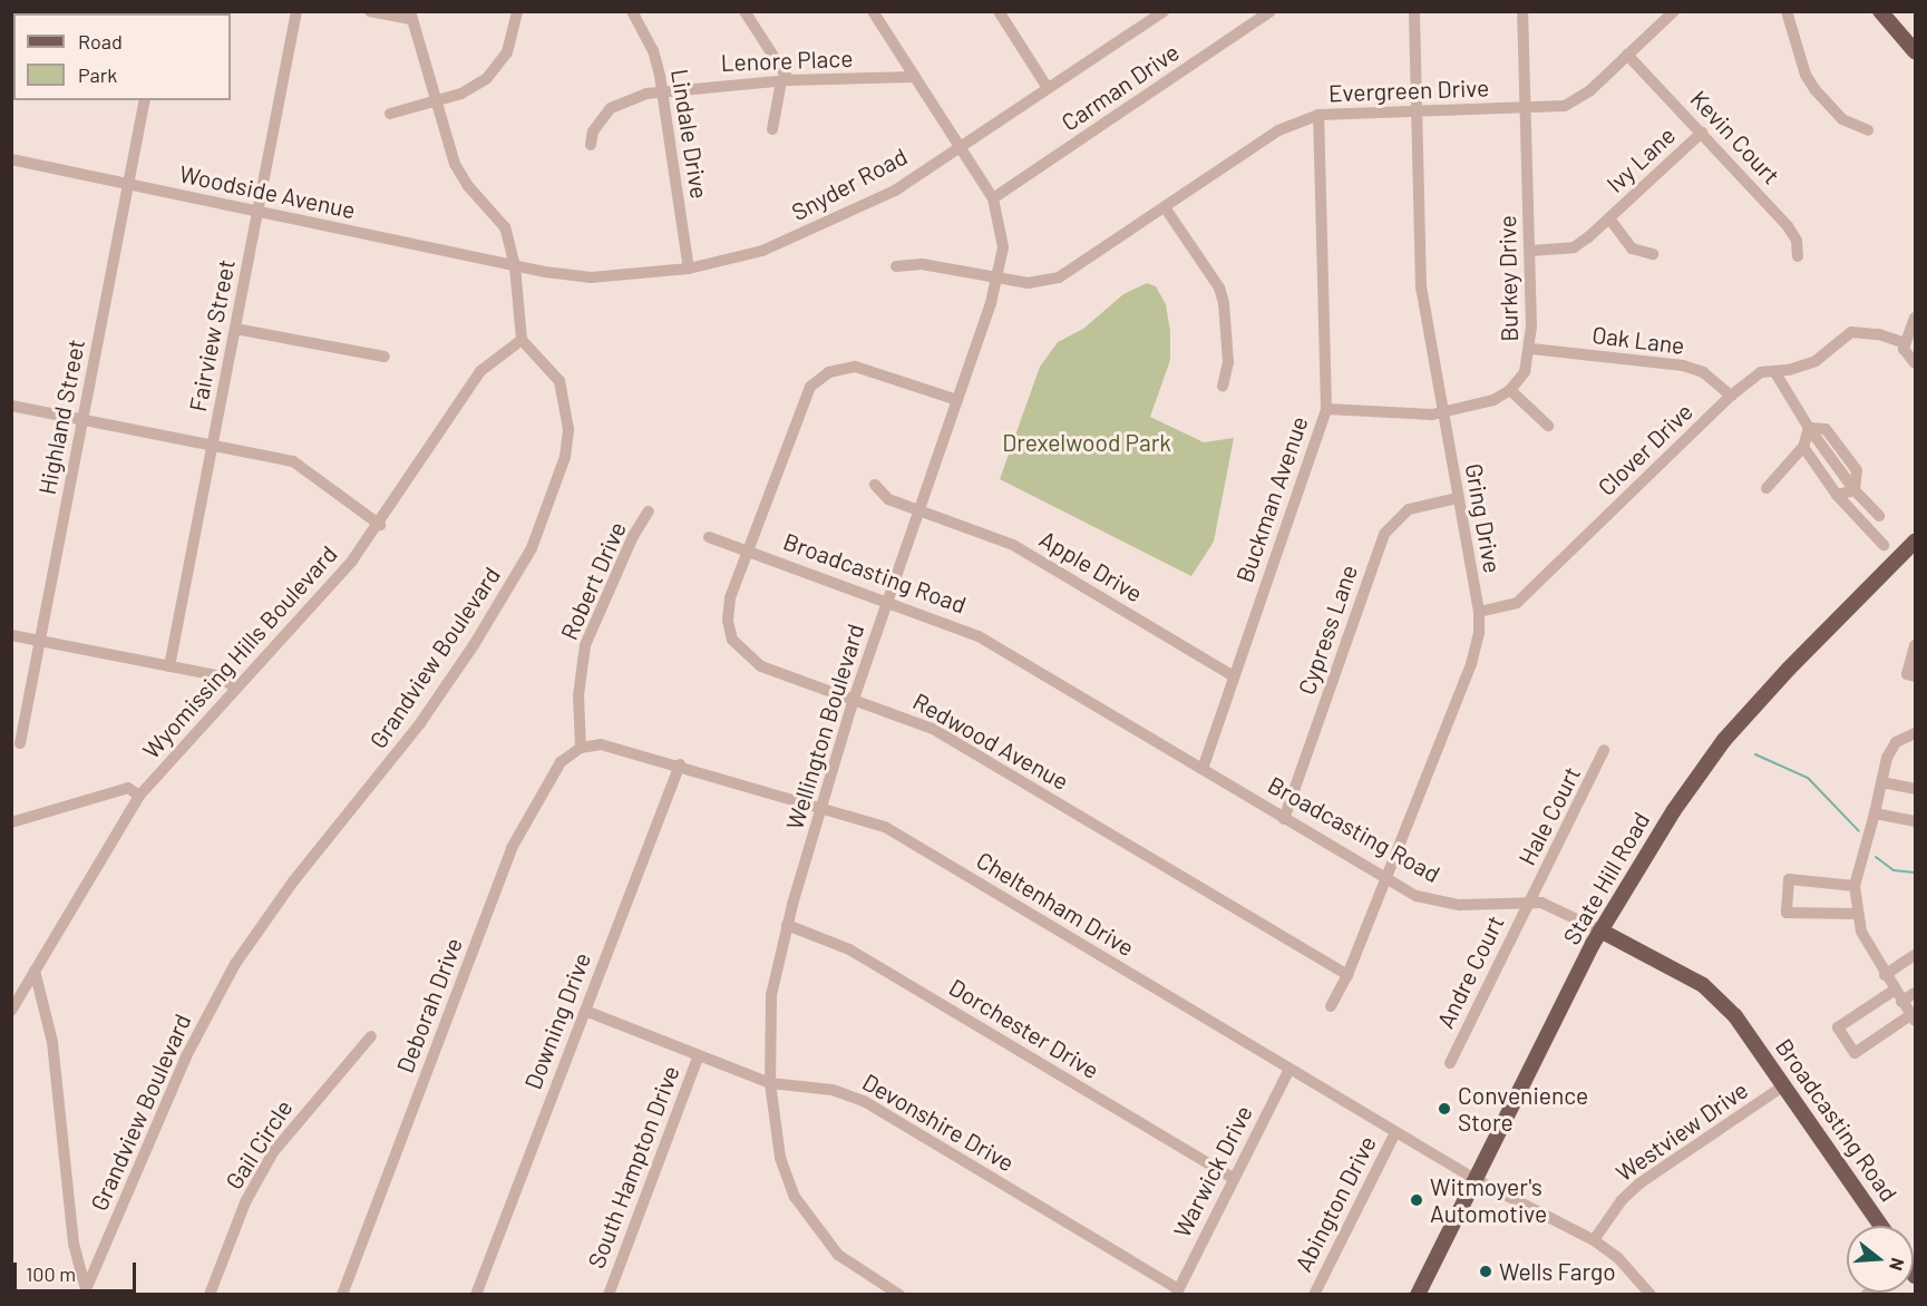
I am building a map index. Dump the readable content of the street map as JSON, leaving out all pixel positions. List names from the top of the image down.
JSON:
{
  "streets": {
    "main road": ["Broadcasting Road", "State Hill Road"],
    "street": [
      "Lenore Place",
      "Carman Drive",
      "Evergreen Drive",
      "Lindale Drive",
      "Kevin Court",
      "Ivy Lane",
      "Snyder Road",
      "Woodside Avenue",
      "Burkey Drive",
      "Fairview Street",
      "Oak Lane",
      "Highland Street",
      "Clover Drive",
      "Buckman Avenue",
      "Gring Drive",
      "Apple Drive",
      "Robert Drive",
      "Cypress Lane",
      "Wyomissing Hills Boulevard",
      "Grandview Boulevard",
      "Wellington Boulevard",
      "Redwood Avenue",
      "Hale Court",
      "Cheltenham Drive",
      "Andre Court",
      "Deborah Drive",
      "Downing Drive",
      "Dorchester Drive",
      "Devonshire Drive",
      "Westview Drive",
      "Gail Circle",
      "South Hampton Drive",
      "Warwick Drive",
      "Abington Drive"
    ]
  },
  "crossings": [
    ["Lenore Place", "Lindale Drive"],
    ["Lenore Place", "Wellington Boulevard"],
    ["Carman Drive", "Wellington Boulevard"],
    ["Evergreen Drive", "Kevin Court"],
    ["Evergreen Drive", "Burkey Drive"],
    ["Evergreen Drive", "Buckman Avenue"],
    ["Evergreen Drive", "Gring Drive"],
    ["Evergreen Drive", "Wellington Boulevard"],
    ["Lindale Drive", "Snyder Road"],
    ["Kevin Court", "Ivy Lane"],
    ["Ivy Lane", "Burkey Drive"],
    ["Snyder Road", "Woodside Avenue"],
    ["Snyder Road", "Wellington Boulevard"],
    ["Woodside Avenue", "Fairview Street"],
    ["Woodside Avenue", "Highland Street"],
    ["Burkey Drive", "Oak Lane"],
    ["Oak Lane", "Clover Drive"],
    ["Clover Drive", "Gring Drive"],
    ["Buckman Avenue", "Apple Drive"],
    ["Buckman Avenue", "Broadcasting Road"],
    ["Gring Drive", "Broadcasting Road"],
    ["Gring Drive", "Cypress Lane"],
    ["Gring Drive", "Redwood Avenue"],
    ["Apple Drive", "Wellington Boulevard"],
    ["Broadcasting Road", "Cypress Lane"],
    ["Broadcasting Road", "Wellington Boulevard"],
    ["Broadcasting Road", "Redwood Avenue"],
    ["Broadcasting Road", "Hale Court"],
    ["Broadcasting Road", "State Hill Road"],
    ["Broadcasting Road", "Andre Court"],
    ["Broadcasting Road", "Westview Drive"],
    ["Robert Drive", "Cheltenham Drive"],
    ["Robert Drive", "Deborah Drive"],
    ["Wyomissing Hills Boulevard", "Grandview Boulevard"],
    ["Wellington Boulevard", "Redwood Avenue"],
    ["Wellington Boulevard", "Cheltenham Drive"],
    ["Wellington Boulevard", "Dorchester Drive"],
    ["Wellington Boulevard", "Devonshire Drive"],
    ["Hale Court", "Andre Court"],
    ["State Hill Road", "Cheltenham Drive"],
    ["Cheltenham Drive", "Deborah Drive"],
    ["Cheltenham Drive", "Downing Drive"],
    ["Cheltenham Drive", "Warwick Drive"],
    ["Cheltenham Drive", "Abington Drive"],
    ["Downing Drive", "Devonshire Drive"],
    ["Dorchester Drive", "Warwick Drive"],
    ["Devonshire Drive", "South Hampton Drive"],
    ["Devonshire Drive", "Warwick Drive"]
  ],
  "parks": ["Drexelwood Park"],
  "places": ["Convenience Store", "Witmoyer's Automotive", "Wells Fargo"],
  "legend": ["Road", "Park"],
  "scale_bar": "100 m",
  "north": "right"
}
